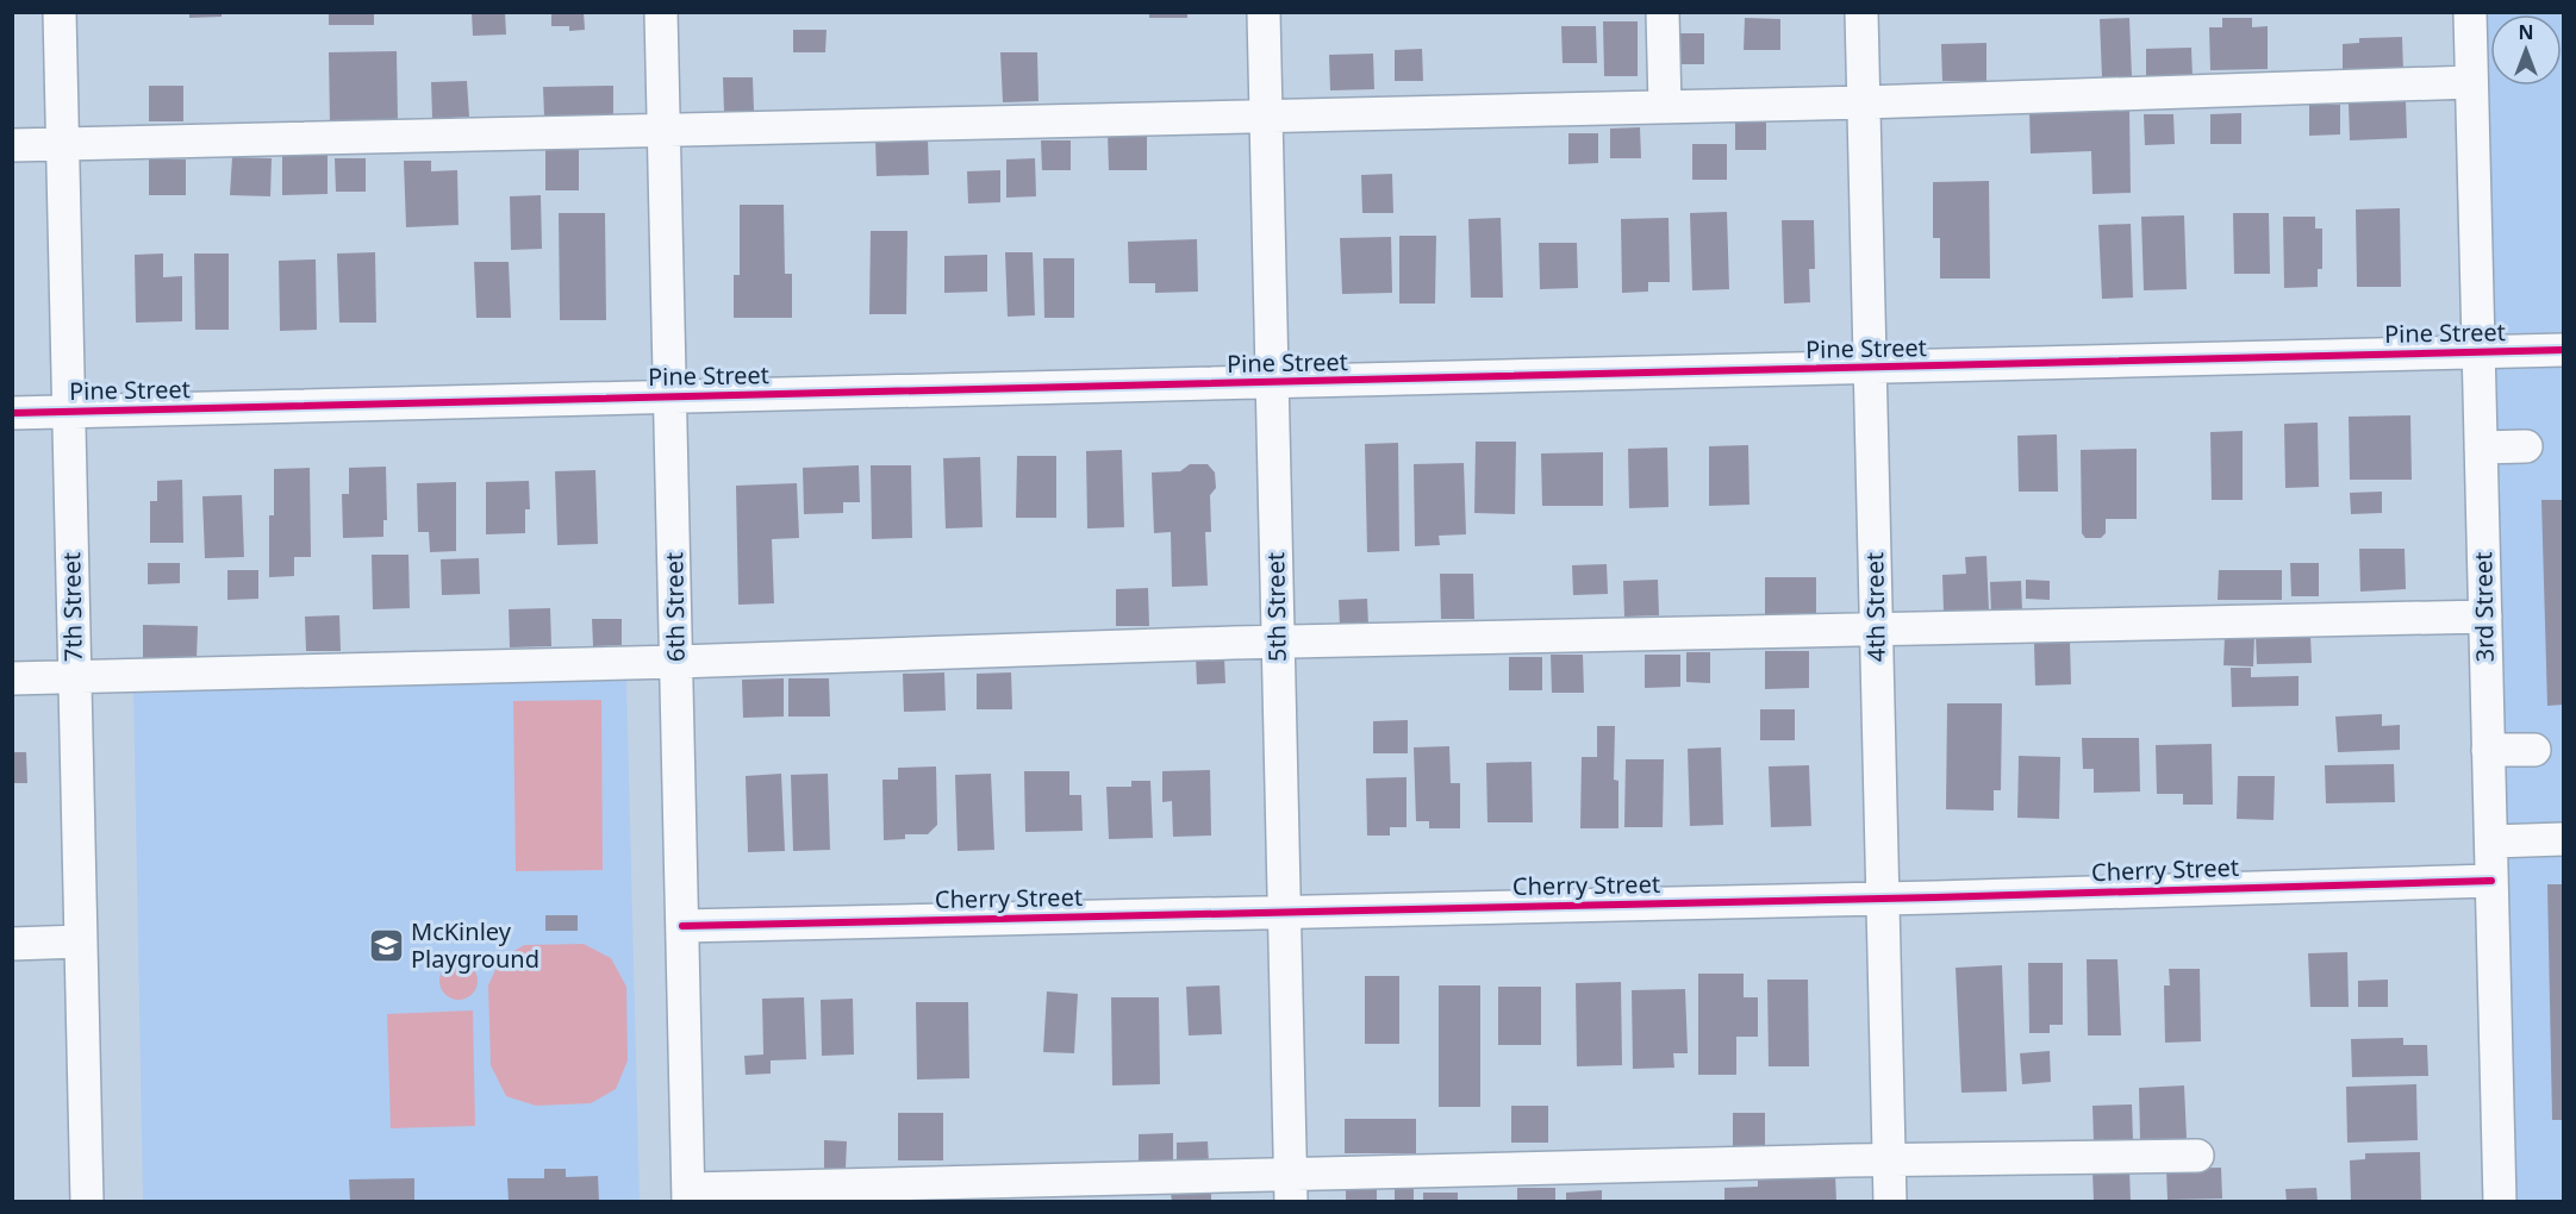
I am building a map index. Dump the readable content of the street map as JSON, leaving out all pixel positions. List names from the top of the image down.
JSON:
{
  "streets": {
    "street": [
      "Pine Street",
      "7th Street",
      "6th Street",
      "5th Street",
      "4th Street",
      "3rd Street",
      "Cherry Street"
    ]
  },
  "crossings": [
    ["Pine Street", "7th Street"],
    ["Pine Street", "6th Street"],
    ["Pine Street", "5th Street"],
    ["Pine Street", "4th Street"],
    ["Pine Street", "3rd Street"],
    ["6th Street", "Cherry Street"],
    ["5th Street", "Cherry Street"],
    ["4th Street", "Cherry Street"],
    ["3rd Street", "Cherry Street"]
  ],
  "places": {
    "school or university": ["McKinley Playground"]
  },
  "north": "top"
}
